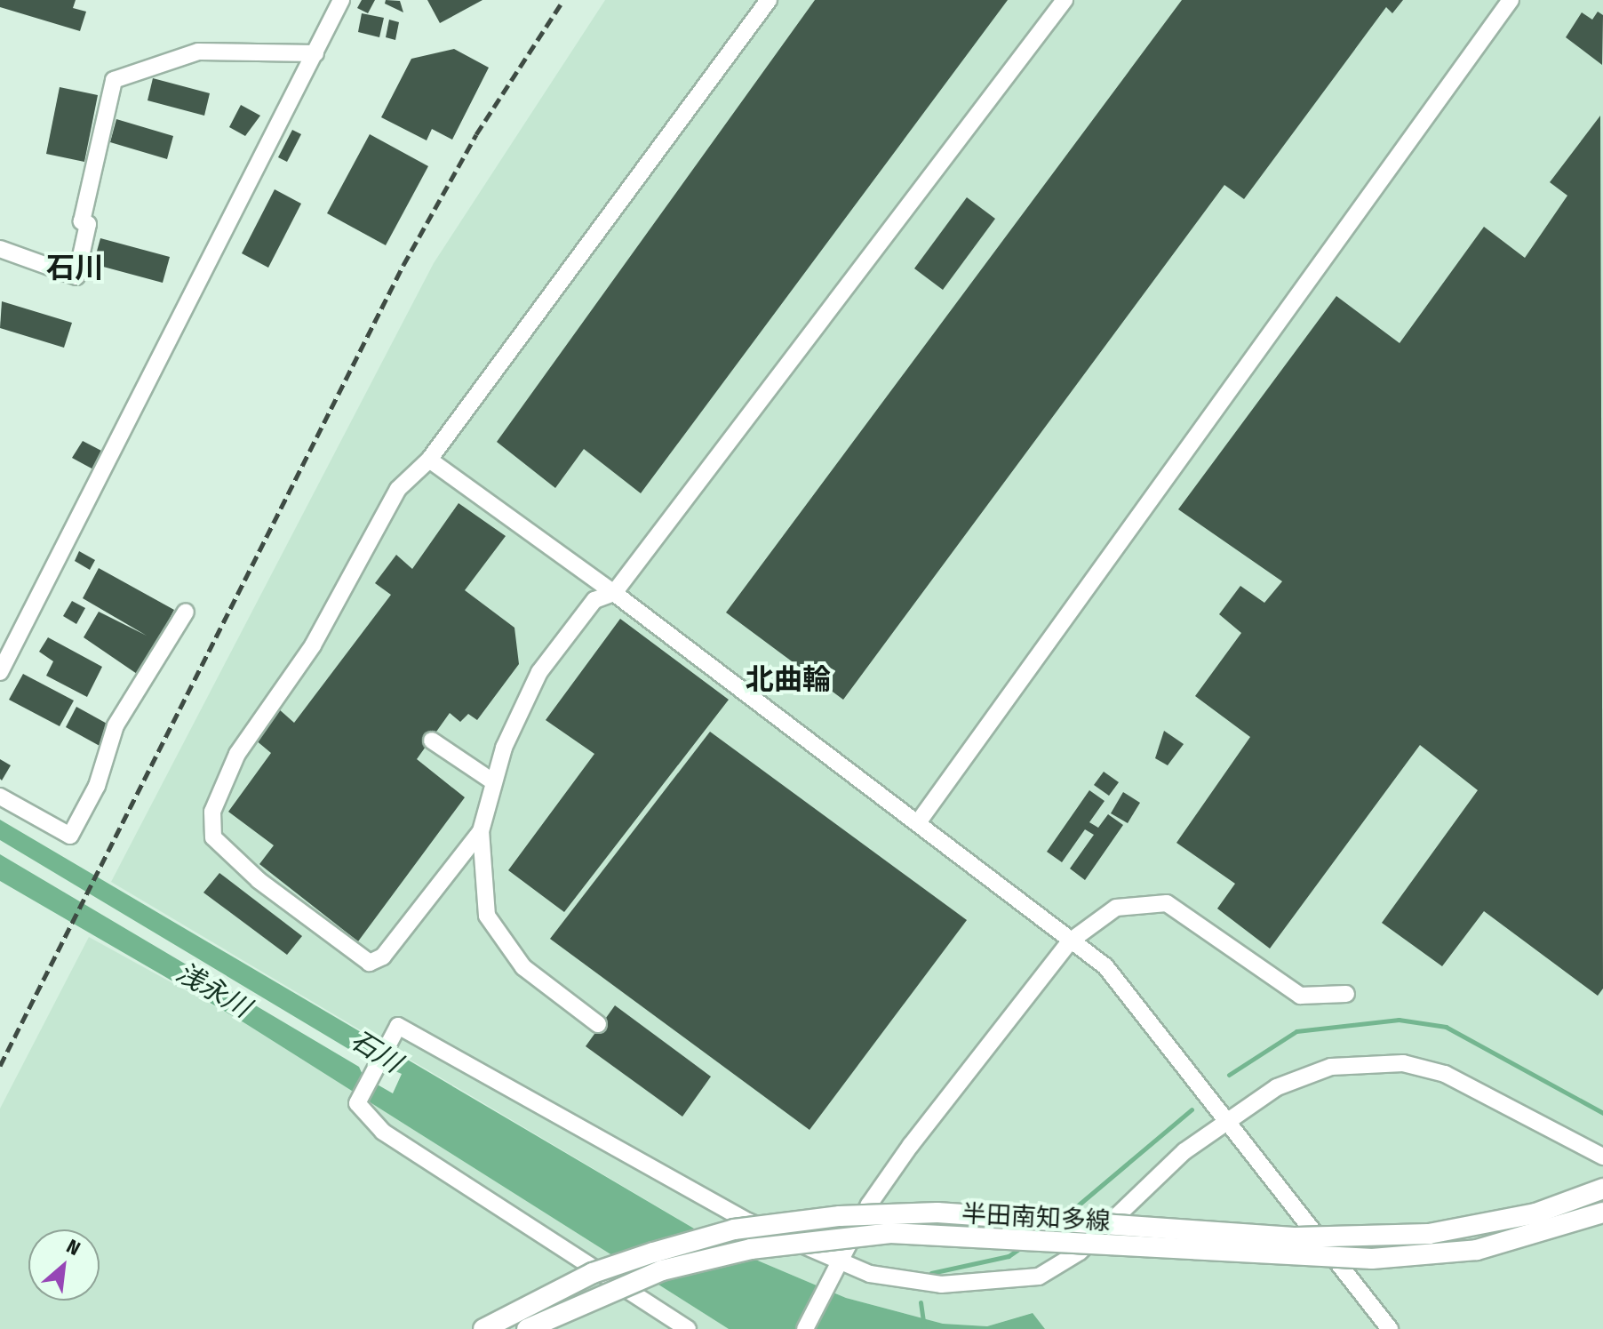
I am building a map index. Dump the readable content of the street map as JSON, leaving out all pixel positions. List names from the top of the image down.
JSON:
{
  "streets": {
    "main road": ["半田南知多線"]
  },
  "districts": ["石川", "北曲輪"],
  "water": ["浅永川", "石川"],
  "north": "top right"
}
